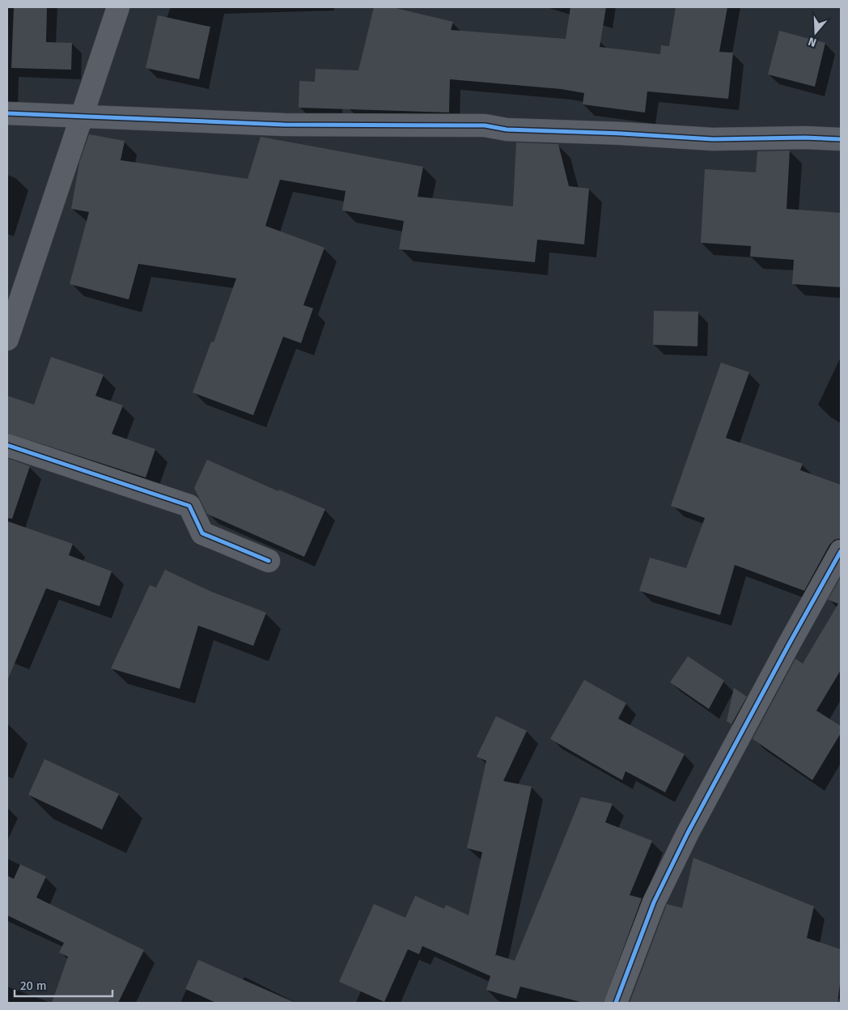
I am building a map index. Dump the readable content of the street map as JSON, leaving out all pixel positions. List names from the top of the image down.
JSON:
{
  "scale_bar": "20 m",
  "north": "bottom"
}
